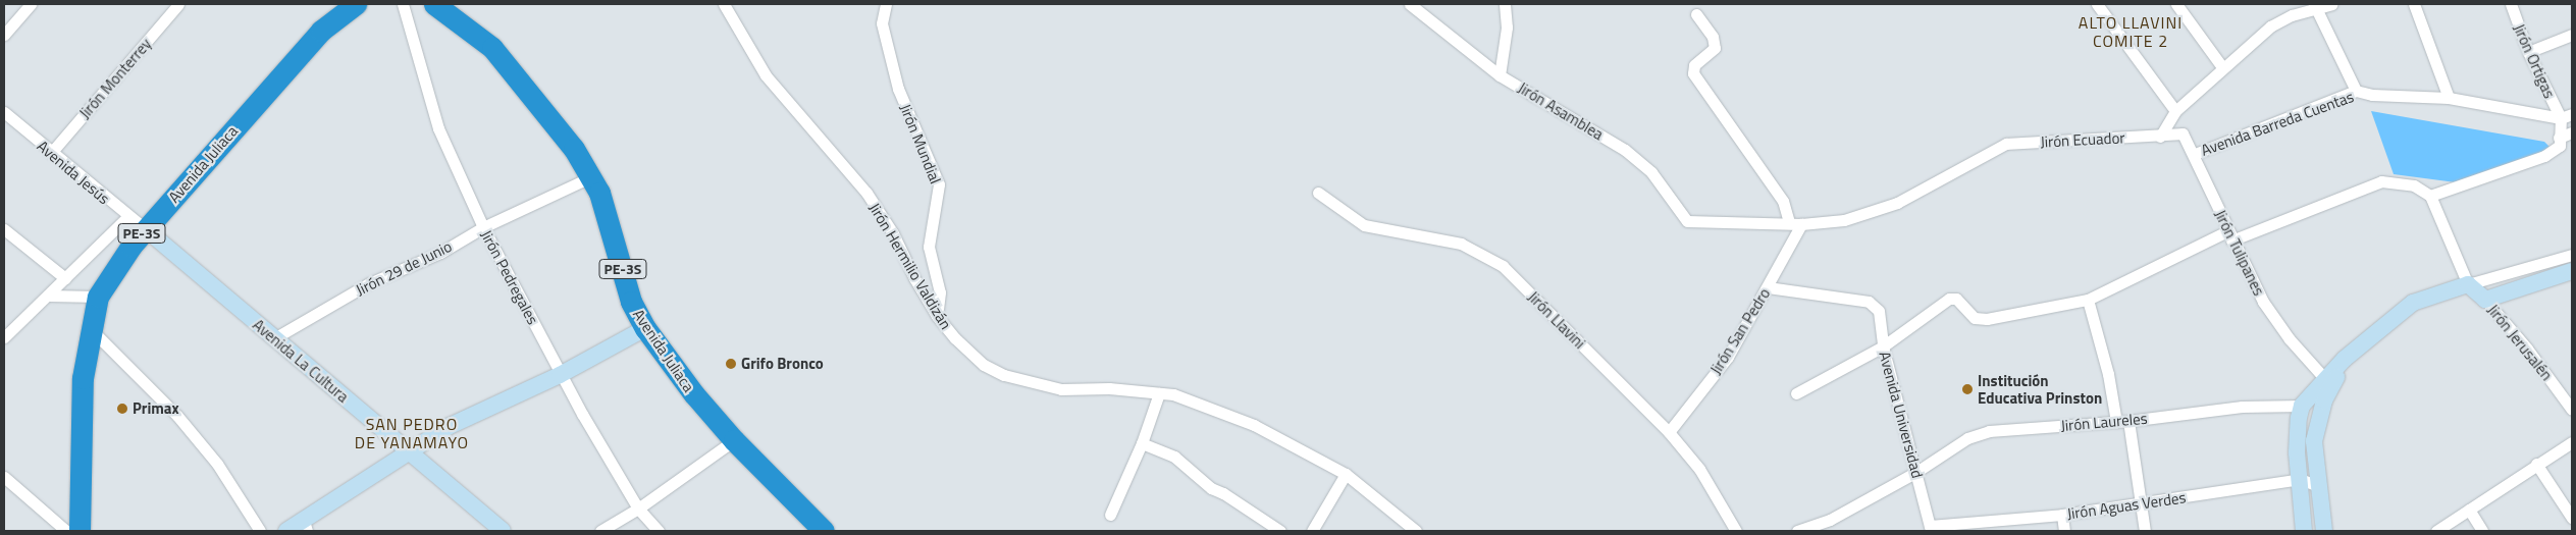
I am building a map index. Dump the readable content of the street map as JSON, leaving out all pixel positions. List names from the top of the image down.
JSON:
{
  "streets": {
    "highway": ["Avenida Juliaca", "PE-3S"],
    "street": [
      "Jirón Ortigas",
      "Jirón Monterrey",
      "Jirón Asamblea",
      "Avenida Barreda Cuentas",
      "Jirón Ecuador",
      "Jirón Mundial",
      "Avenida Jesús",
      "Jirón Tulipanes",
      "Jirón Hermilio Valdizán",
      "Jirón 29 de Junio",
      "Jirón Pedregales",
      "Jirón Llavini",
      "Jirón San Pedro",
      "Jirón Jerusalén",
      "Avenida La Cultura",
      "Avenida Universidad",
      "Jirón Laureles",
      "Jirón Aguas Verdes"
    ]
  },
  "crossings": [
    ["Jirón Ortigas", "Avenida Barreda Cuentas"],
    ["Jirón Monterrey", "Avenida Jesús"],
    ["Jirón Asamblea", "Jirón Ecuador"],
    ["Avenida Barreda Cuentas", "Jirón Tulipanes"],
    ["Jirón Ecuador", "Jirón Tulipanes"],
    ["Jirón Ecuador", "Jirón San Pedro"],
    ["Jirón Mundial", "Jirón Hermilio Valdizán"],
    ["Avenida Juliaca", "Avenida Jesús"],
    ["Avenida Juliaca", "Jirón 29 de Junio"],
    ["Avenida Juliaca", "Avenida La Cultura"],
    ["Avenida Jesús", "Avenida La Cultura"],
    ["Jirón 29 de Junio", "Jirón Pedregales"],
    ["Jirón 29 de Junio", "Avenida La Cultura"],
    ["Jirón Llavini", "Jirón San Pedro"],
    ["Jirón San Pedro", "Avenida Universidad"],
    ["Avenida Universidad", "Jirón Laureles"],
    ["Avenida Universidad", "Jirón Aguas Verdes"]
  ],
  "districts": ["ALTO LLAVINI COMITE 2", "SAN PEDRO DE YANAMAYO"],
  "places": ["Grifo Bronco", "Institución Educativa Prinston", "Primax"]
}
